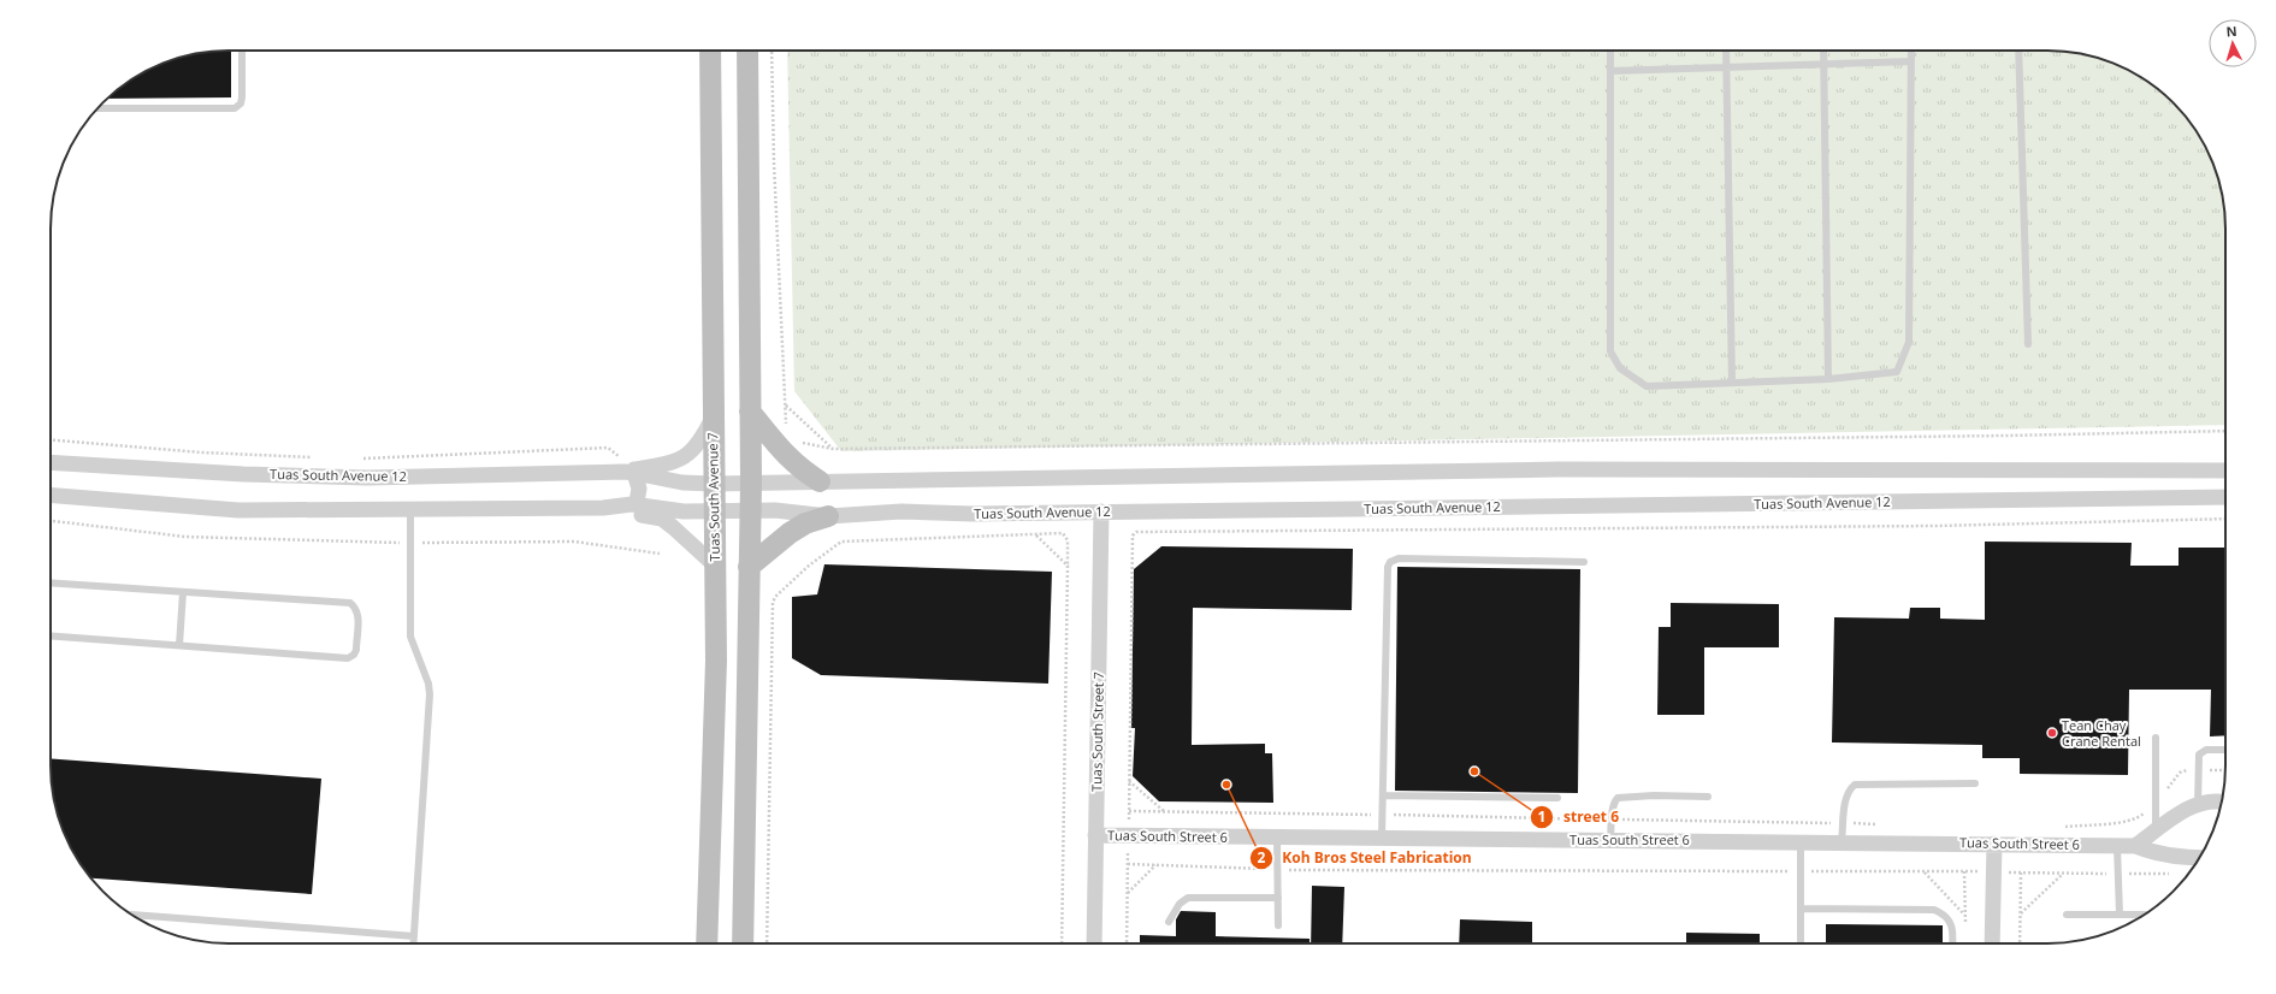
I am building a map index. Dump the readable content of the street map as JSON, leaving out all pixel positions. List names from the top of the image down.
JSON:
{
  "streets": {
    "street": [
      "Tuas South Avenue 12",
      "Tuas South Avenue 7",
      "Tuas South Street 7",
      "Tuas South Street 6"
    ]
  },
  "crossings": [
    ["Tuas South Avenue 12", "Tuas South Avenue 7"],
    ["Tuas South Avenue 12", "Tuas South Street 7"],
    ["Tuas South Street 7", "Tuas South Street 6"]
  ],
  "places": ["Tean Chay Crane Rental", "street 6", "Koh Bros Steel Fabrication"],
  "north": "top"
}
